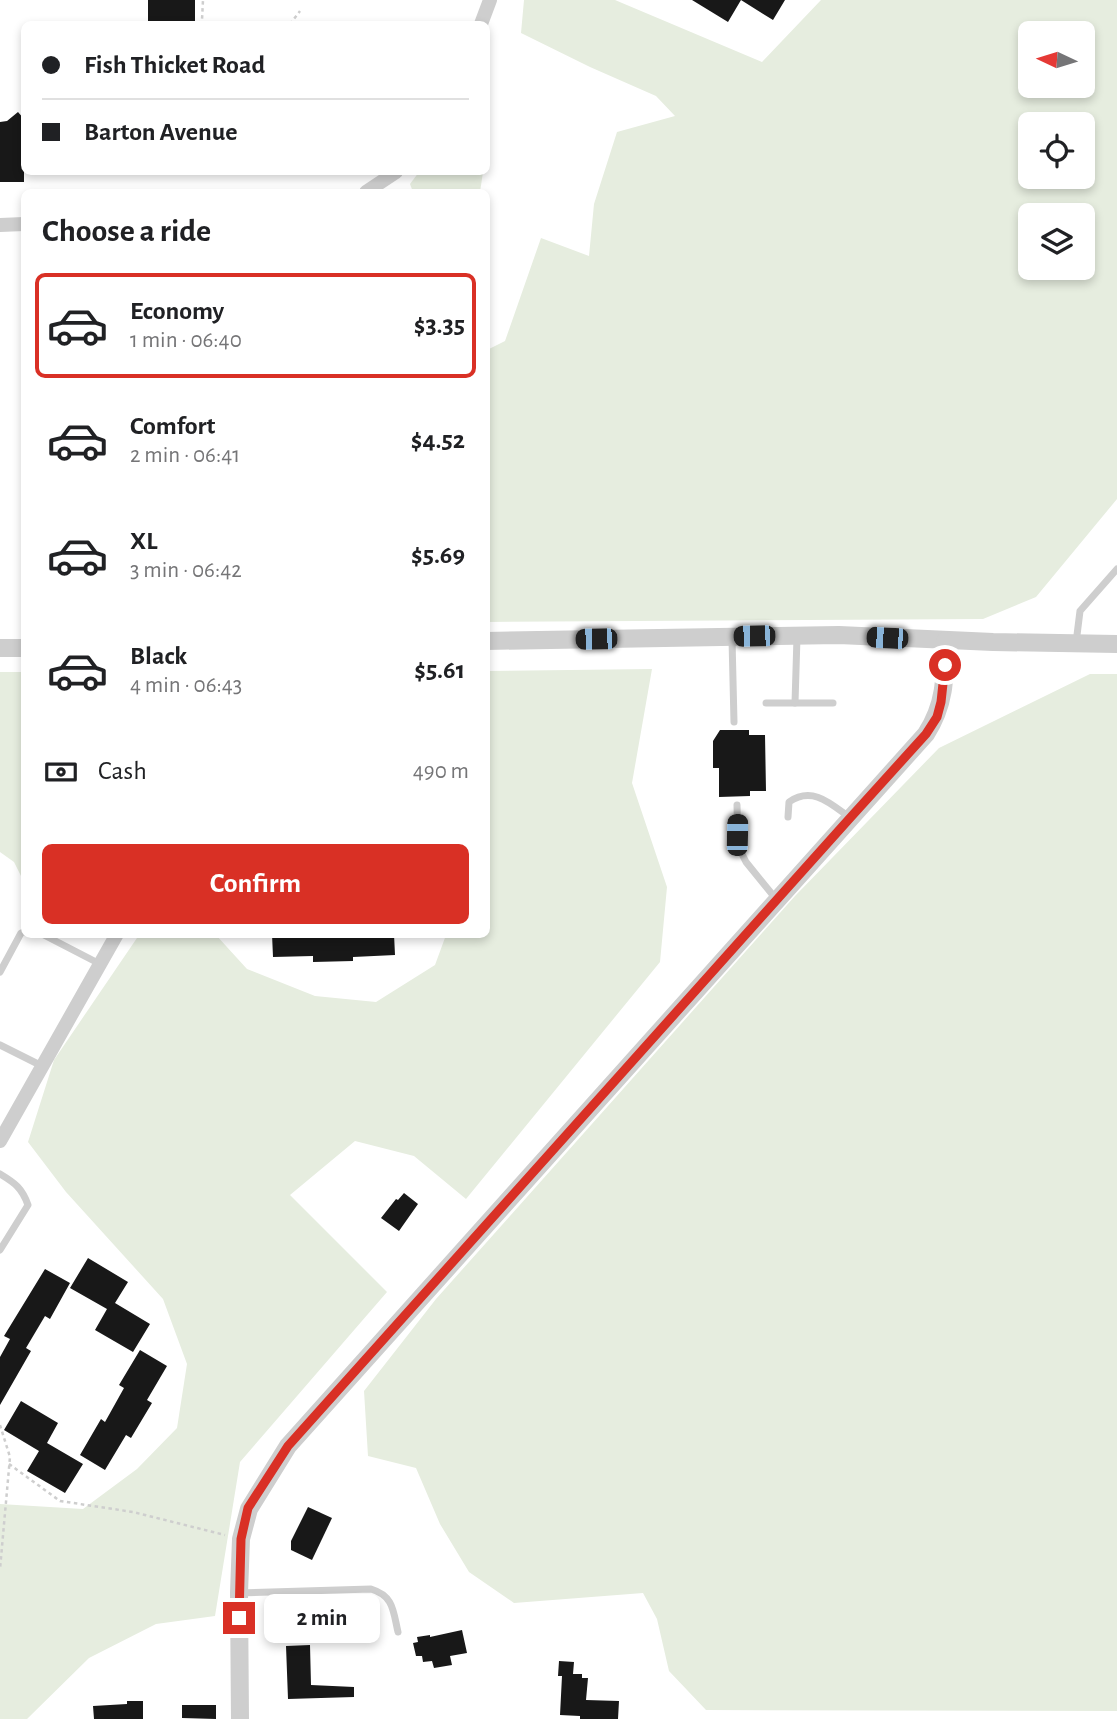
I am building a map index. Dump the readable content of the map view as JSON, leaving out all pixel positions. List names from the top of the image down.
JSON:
{
  "north": "left",
  "page": {
    "banner": ["Fish Thicket Road", "Barton Avenue"],
    "heading": "Choose a ride",
    "list": [
      {
        "name": "Economy",
        "note": "1 min · 06:40",
        "value": "$3.35"
      },
      {
        "name": "Comfort",
        "note": "2 min · 06:41",
        "value": "$4.52"
      },
      {
        "name": "XL",
        "note": "3 min · 06:42",
        "value": "$5.69"
      },
      {
        "name": "Black",
        "note": "4 min · 06:43",
        "value": "$5.61"
      }
    ],
    "pay": ["Cash", "490 m"],
    "buttons": "Confirm",
    "bubble": "2 min"
  }
}
